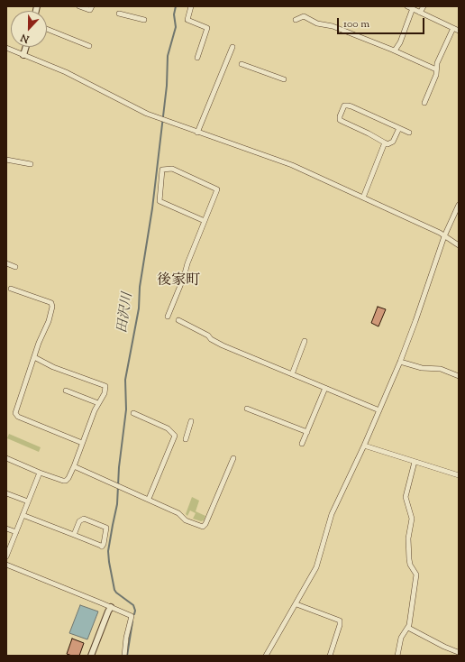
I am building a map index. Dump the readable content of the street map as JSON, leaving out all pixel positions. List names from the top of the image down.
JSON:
{
  "districts": ["後家町"],
  "water": ["田沢川"],
  "scale_bar": "100 m",
  "north": "bottom"
}
